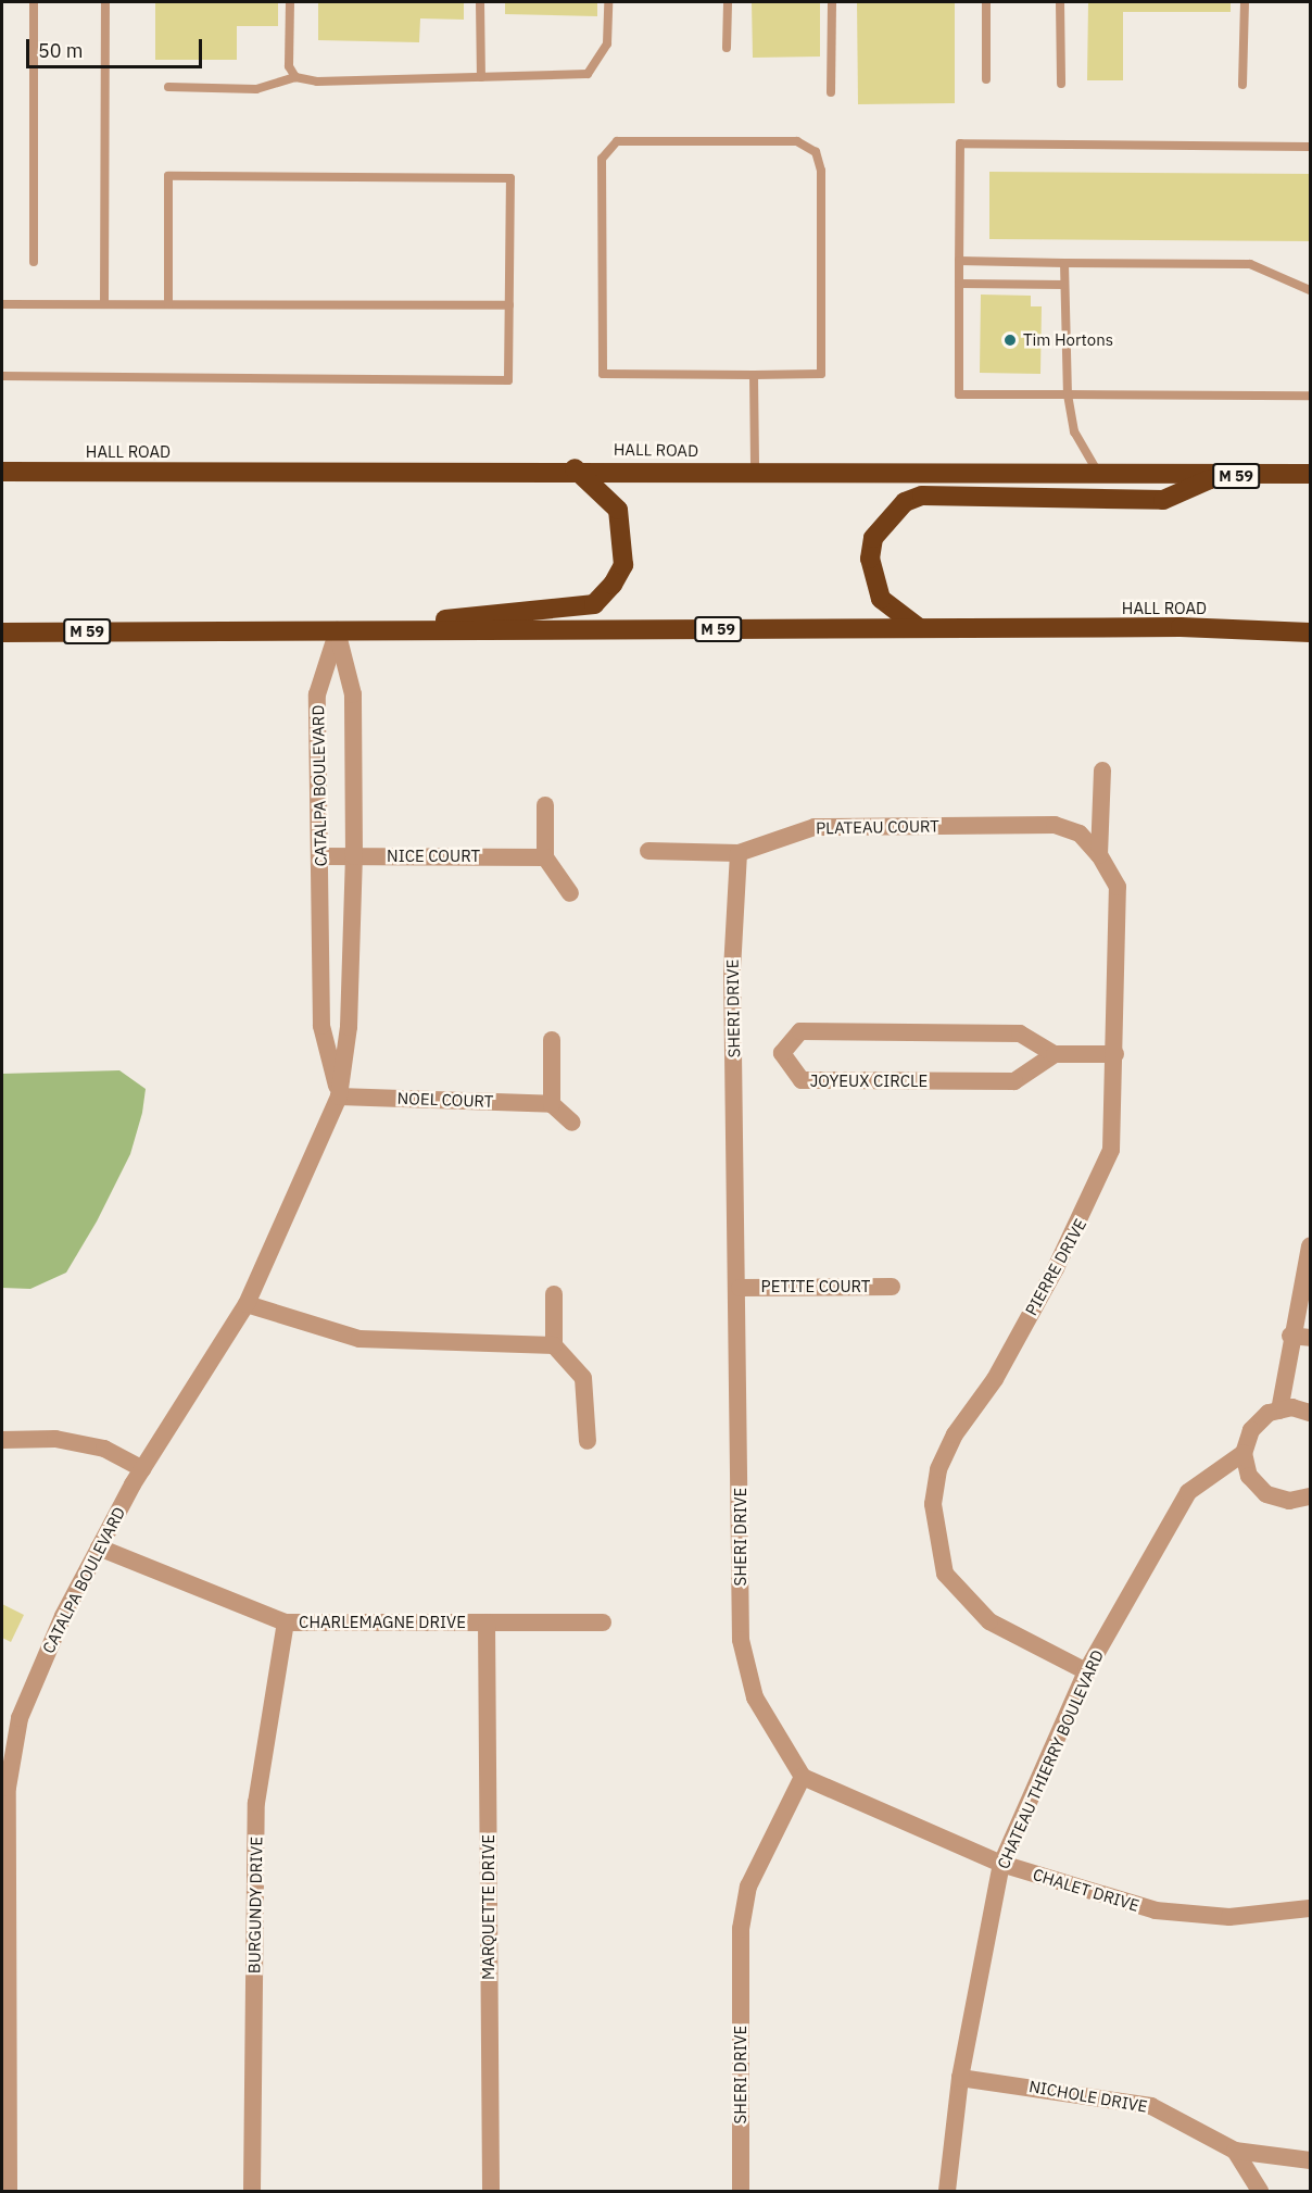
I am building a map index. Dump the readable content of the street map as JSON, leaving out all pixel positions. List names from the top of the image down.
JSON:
{
  "streets": {
    "highway": ["HALL ROAD", "M 59"],
    "street": [
      "CATALPA BOULEVARD",
      "PLATEAU COURT",
      "NICE COURT",
      "SHERI DRIVE",
      "JOYEUX CIRCLE",
      "NOEL COURT",
      "PIERRE DRIVE",
      "PETITE COURT",
      "CHARLEMAGNE DRIVE",
      "CHATEAU THIERRY BOULEVARD",
      "CHALET DRIVE",
      "BURGUNDY DRIVE",
      "MARQUETTE DRIVE",
      "NICHOLE DRIVE"
    ]
  },
  "crossings": [
    ["HALL ROAD", "CATALPA BOULEVARD"],
    ["CATALPA BOULEVARD", "NICE COURT"],
    ["CATALPA BOULEVARD", "NOEL COURT"],
    ["CATALPA BOULEVARD", "CHARLEMAGNE DRIVE"],
    ["PLATEAU COURT", "SHERI DRIVE"],
    ["PLATEAU COURT", "PIERRE DRIVE"],
    ["SHERI DRIVE", "PETITE COURT"],
    ["SHERI DRIVE", "CHALET DRIVE"],
    ["PIERRE DRIVE", "CHATEAU THIERRY BOULEVARD"],
    ["CHARLEMAGNE DRIVE", "BURGUNDY DRIVE"],
    ["CHARLEMAGNE DRIVE", "MARQUETTE DRIVE"],
    ["CHATEAU THIERRY BOULEVARD", "CHALET DRIVE"],
    ["CHATEAU THIERRY BOULEVARD", "NICHOLE DRIVE"]
  ],
  "places": ["Tim Hortons"],
  "scale_bar": "50 m"
}
